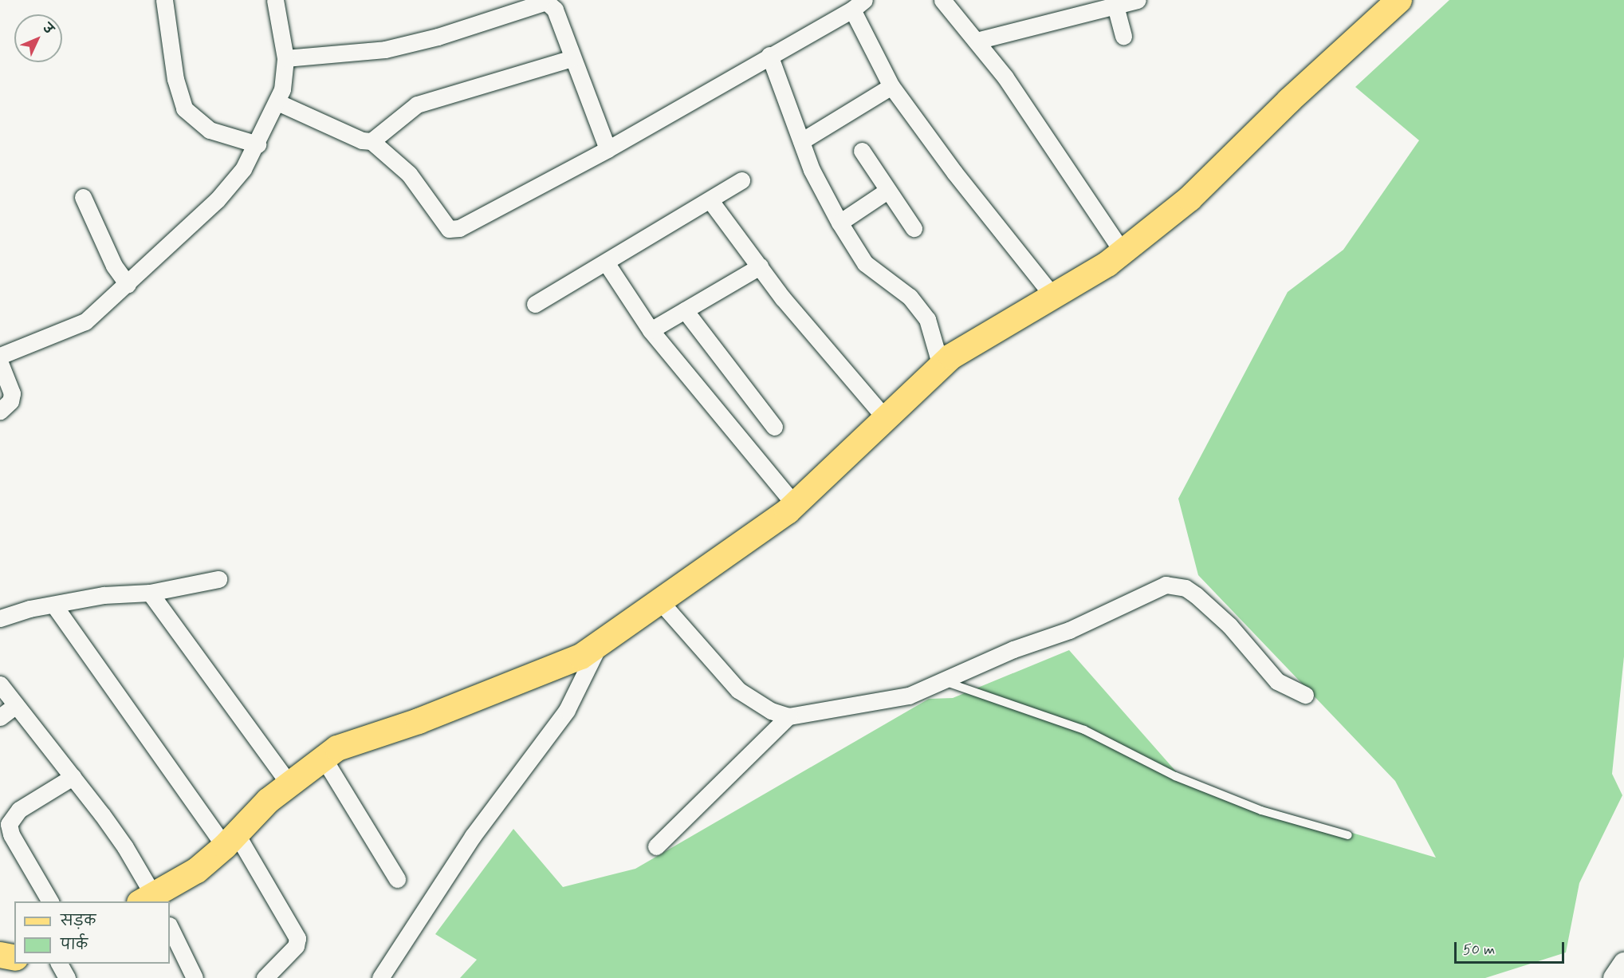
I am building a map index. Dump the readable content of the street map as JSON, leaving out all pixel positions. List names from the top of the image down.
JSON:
{
  "legend": ["सड़क", "पार्क"],
  "scale_bar": "50 m",
  "north": "top right"
}
